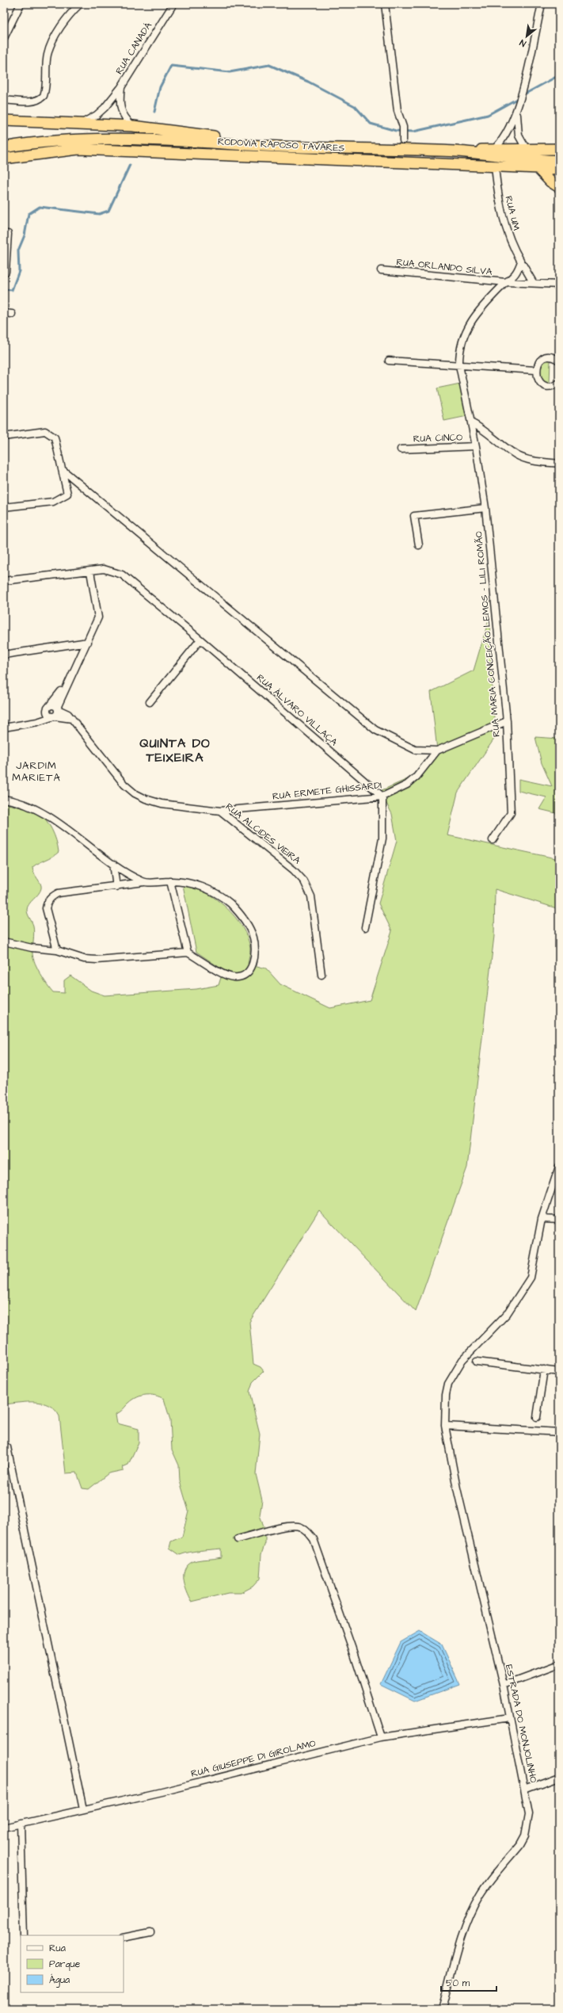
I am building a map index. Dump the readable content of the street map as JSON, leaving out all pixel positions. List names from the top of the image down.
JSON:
{
  "streets": {
    "highway": ["RODOVIA RAPOSO TAVARES"],
    "street": [
      "RUA CANADÁ",
      "RUA UM",
      "RUA ORLANDO SILVA",
      "RUA CINCO",
      "RUA MARIA CONCEIÇÃO LEMOS - LILI ROMÃO",
      "RUA ÁLVARO VILLAÇA",
      "RUA ERMETE GHISSARDI",
      "RUA ALCIDES VIEIRA",
      "ESTRADA DO MONJOLINHO",
      "RUA GIUSEPPE DI GIROLAMO"
    ]
  },
  "crossings": [
    ["RODOVIA RAPOSO TAVARES", "RUA UM"],
    ["RUA UM", "RUA ORLANDO SILVA"],
    ["RUA ORLANDO SILVA", "RUA MARIA CONCEIÇÃO LEMOS - LILI ROMÃO"],
    ["RUA CINCO", "RUA MARIA CONCEIÇÃO LEMOS - LILI ROMÃO"],
    ["RUA MARIA CONCEIÇÃO LEMOS - LILI ROMÃO", "RUA ERMETE GHISSARDI"],
    ["RUA ÁLVARO VILLAÇA", "RUA ERMETE GHISSARDI"],
    ["RUA ERMETE GHISSARDI", "RUA ALCIDES VIEIRA"],
    ["ESTRADA DO MONJOLINHO", "RUA GIUSEPPE DI GIROLAMO"]
  ],
  "districts": ["QUINTA DO TEIXEIRA", "JARDIM MARIETA"],
  "legend": ["Rua", "Parque", "Água"],
  "scale_bar": "50 m",
  "north": "bottom left"
}
